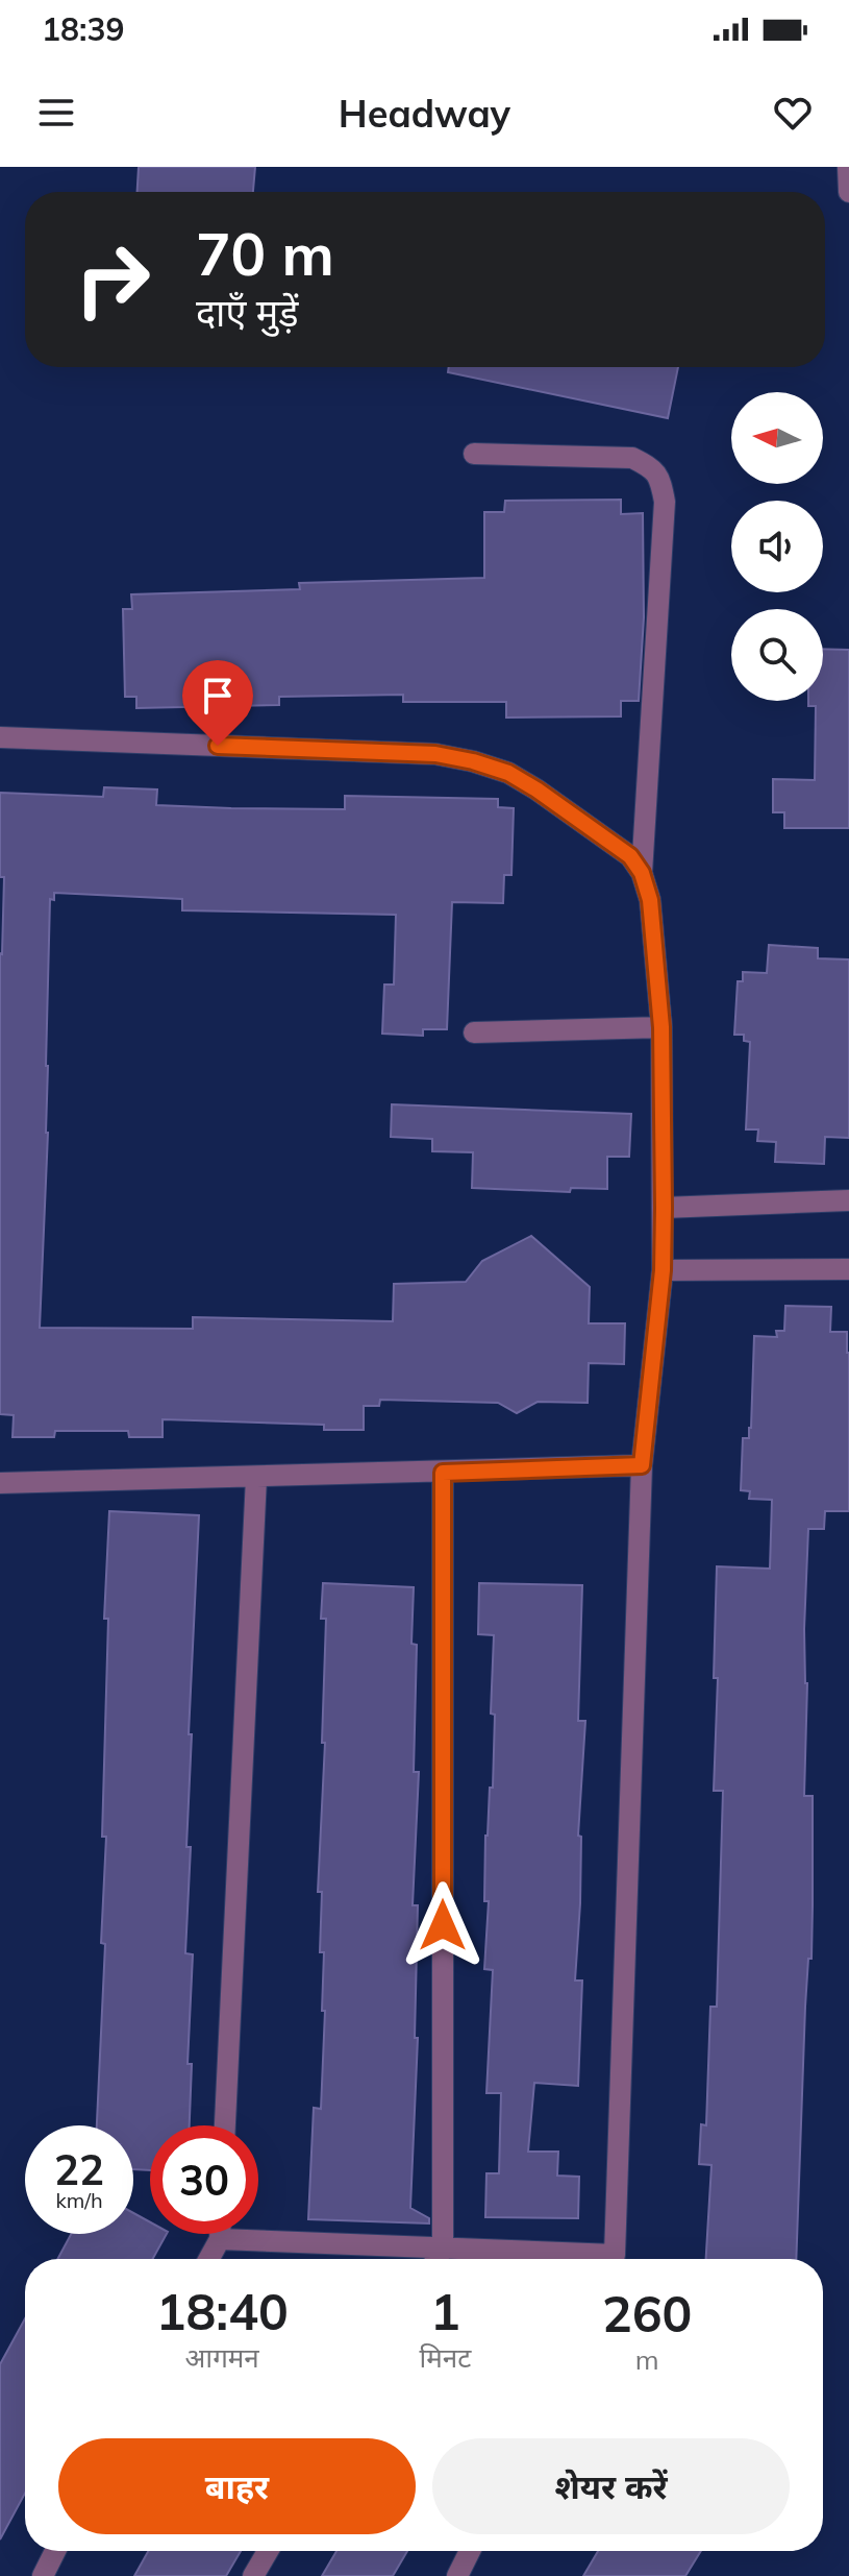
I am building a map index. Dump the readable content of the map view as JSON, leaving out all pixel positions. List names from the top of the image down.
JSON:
{
  "north": "left",
  "page": {
    "status": "18:39",
    "header": "Headway",
    "turn": ["70 m", "दाएँ मुड़ें"],
    "speed": "22 km/h",
    "limit": "30",
    "eta": [
      "18:40",
      "आगमन",
      "1",
      "मिनट",
      "260",
      "m"
    ],
    "buttons": ["बाहर", "शेयर करें"]
  }
}
